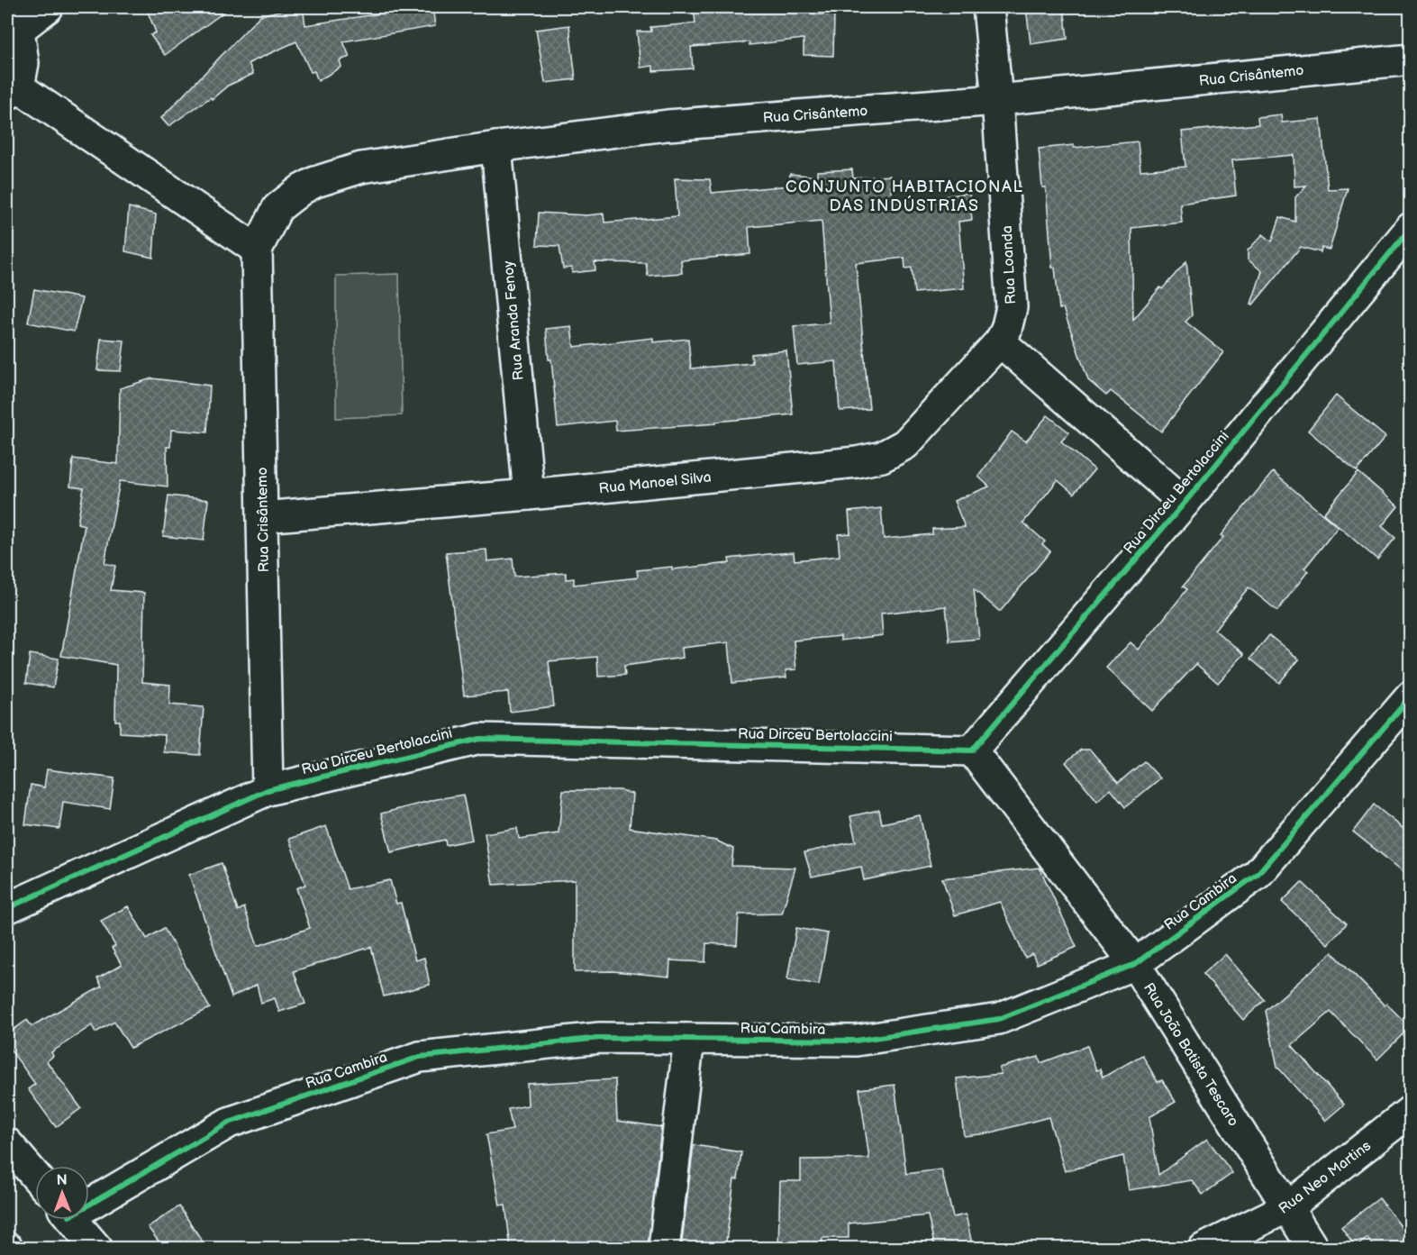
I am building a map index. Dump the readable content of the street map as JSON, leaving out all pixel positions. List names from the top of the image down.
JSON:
{
  "streets": {
    "street": [
      "Rua Crisântemo",
      "Rua Loanda",
      "Rua Aranda Fenoy",
      "Rua Manoel Silva",
      "Rua Dirceu Bertolaccini",
      "Rua Cambira",
      "Rua João Batista Tescaro",
      "Rua Neo Martins"
    ]
  },
  "crossings": [
    ["Rua Crisântemo", "Rua Loanda"],
    ["Rua Crisântemo", "Rua Aranda Fenoy"],
    ["Rua Crisântemo", "Rua Manoel Silva"],
    ["Rua Crisântemo", "Rua Dirceu Bertolaccini"],
    ["Rua Loanda", "Rua Manoel Silva"],
    ["Rua Aranda Fenoy", "Rua Manoel Silva"],
    ["Rua Dirceu Bertolaccini", "Rua João Batista Tescaro"],
    ["Rua Cambira", "Rua João Batista Tescaro"],
    ["Rua João Batista Tescaro", "Rua Neo Martins"]
  ],
  "districts": ["CONJUNTO HABITACIONAL DAS INDÚSTRIAS"],
  "north": "top"
}
